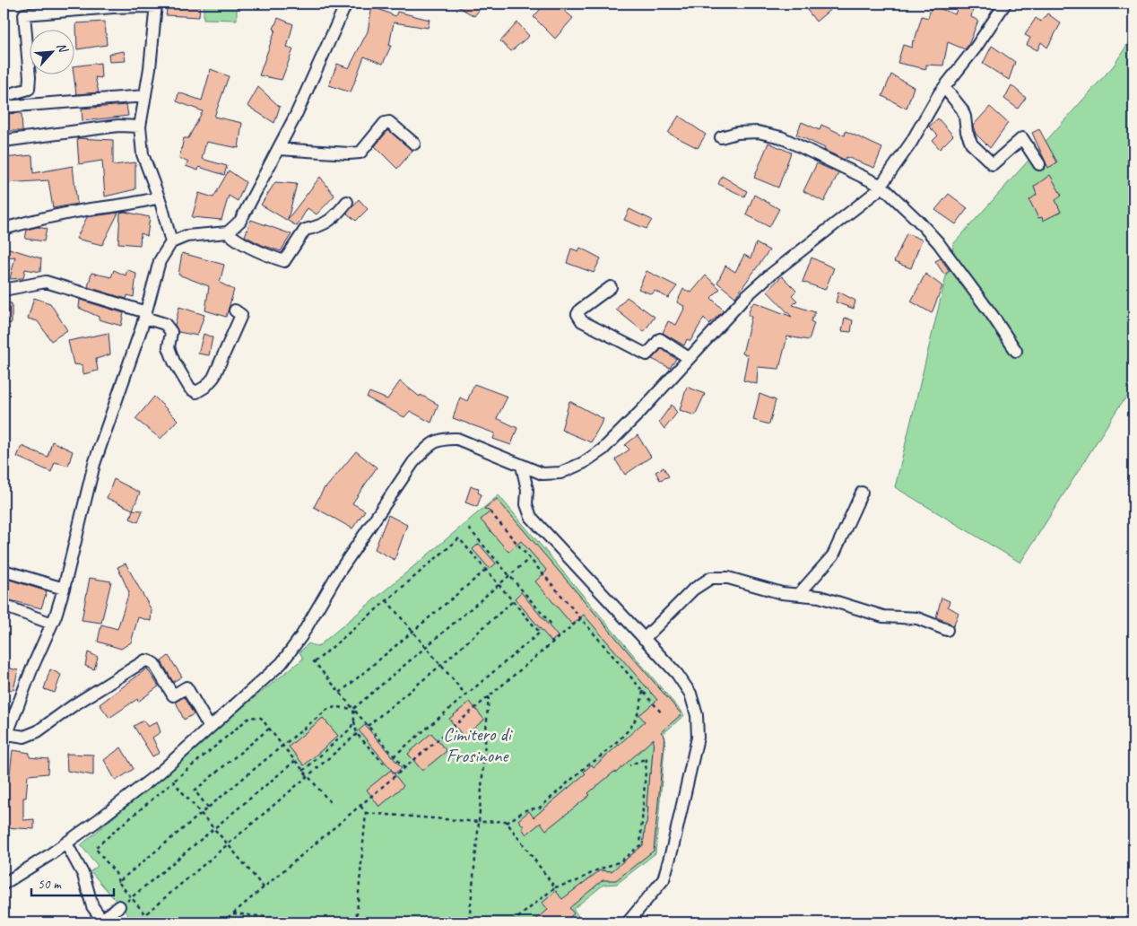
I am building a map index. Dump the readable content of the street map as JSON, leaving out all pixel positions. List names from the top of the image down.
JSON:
{
  "parks": ["Cimitero di Frosinone"],
  "scale_bar": "50 m",
  "north": "top right"
}
